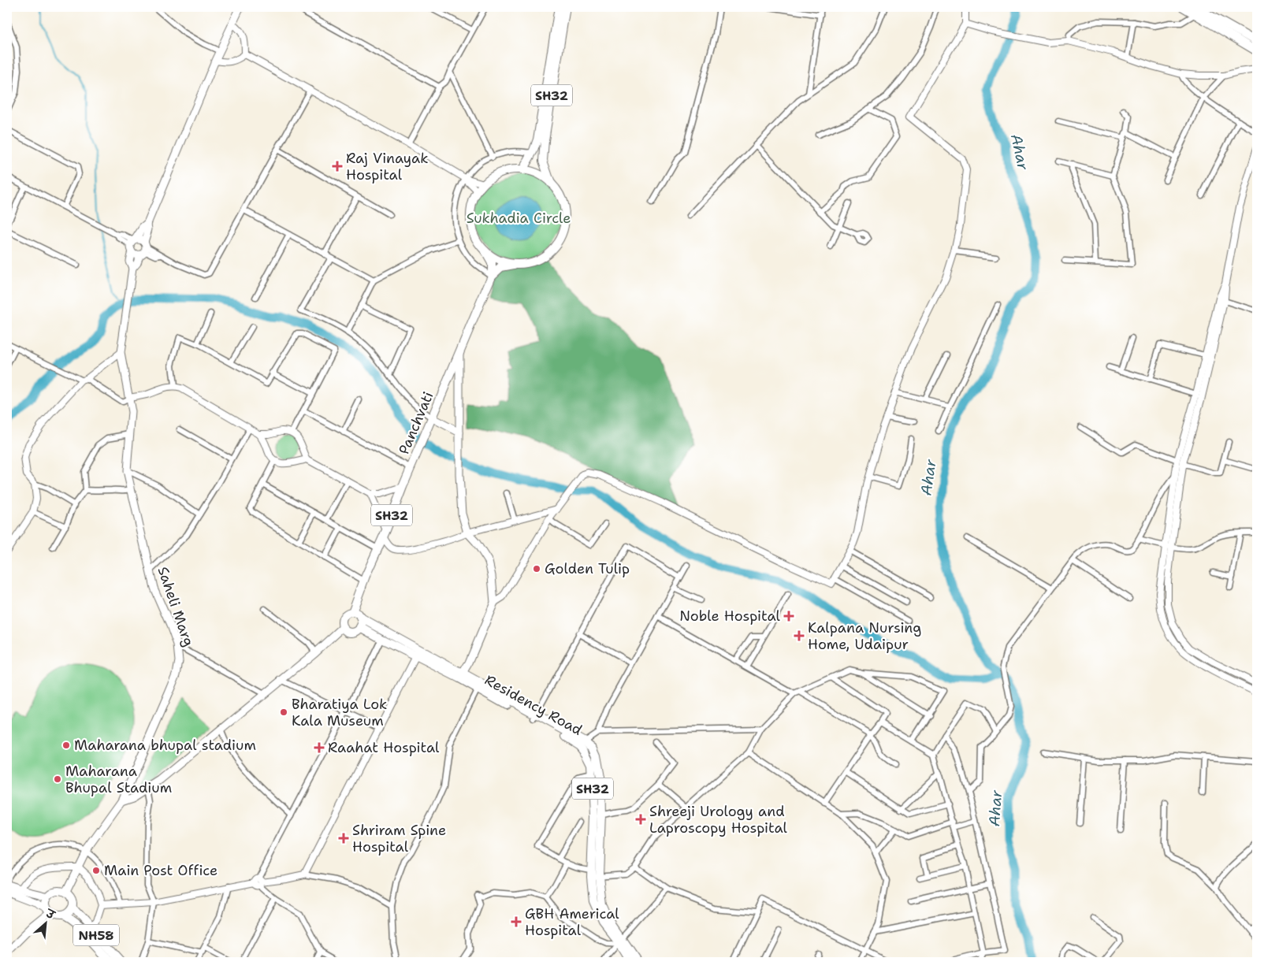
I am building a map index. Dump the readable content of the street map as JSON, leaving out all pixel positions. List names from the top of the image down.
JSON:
{
  "streets": {
    "main road": [
      "SH32",
      "Panchvati",
      "Saheli Marg",
      "Residency Road",
      "NH58"
    ]
  },
  "crossings": [
    ["SH32", "Panchvati"],
    ["SH32", "Residency Road"],
    ["Saheli Marg", "NH58"]
  ],
  "water": ["Ahar"],
  "parks": ["Sukhadia Circle"],
  "places": {
    "health": [
      "Raj Vinayak Hospital",
      "Noble Hospital",
      "Kalpana Nursing Home, Udaipur",
      "Raahat Hospital",
      "Shreeji Urology and Laproscopy Hospital",
      "Shriram Spine Hospital",
      "GBH Americal Hospital"
    ],
    "other": [
      "Golden Tulip",
      "Bharatiya Lok Kala Museum",
      "Maharana bhupal stadium",
      "Maharana Bhupal Stadium",
      "Main Post Office"
    ]
  },
  "north": "top right"
}
